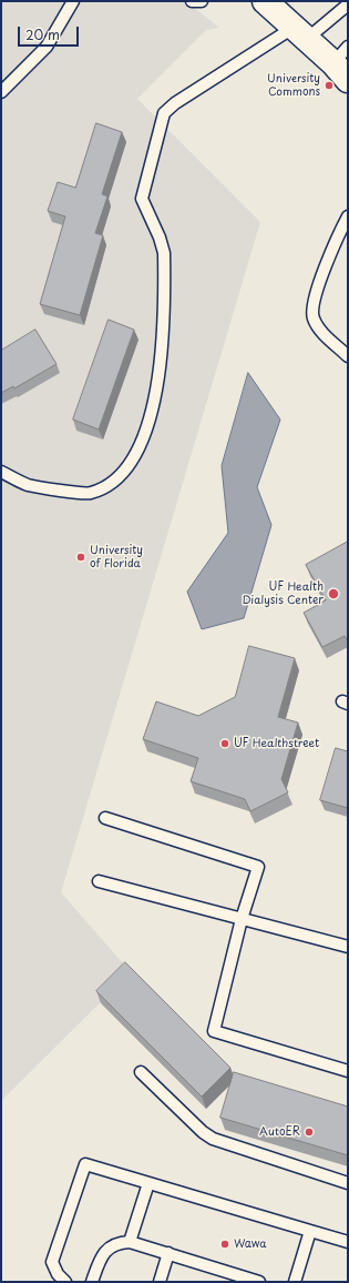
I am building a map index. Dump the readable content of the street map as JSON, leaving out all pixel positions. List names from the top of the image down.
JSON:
{
  "places": [
    "University Commons",
    "University of Florida",
    "UF Health Dialysis Center",
    "UF Healthstreet",
    "AutoER",
    "Wawa"
  ],
  "scale_bar": "20 m"
}
